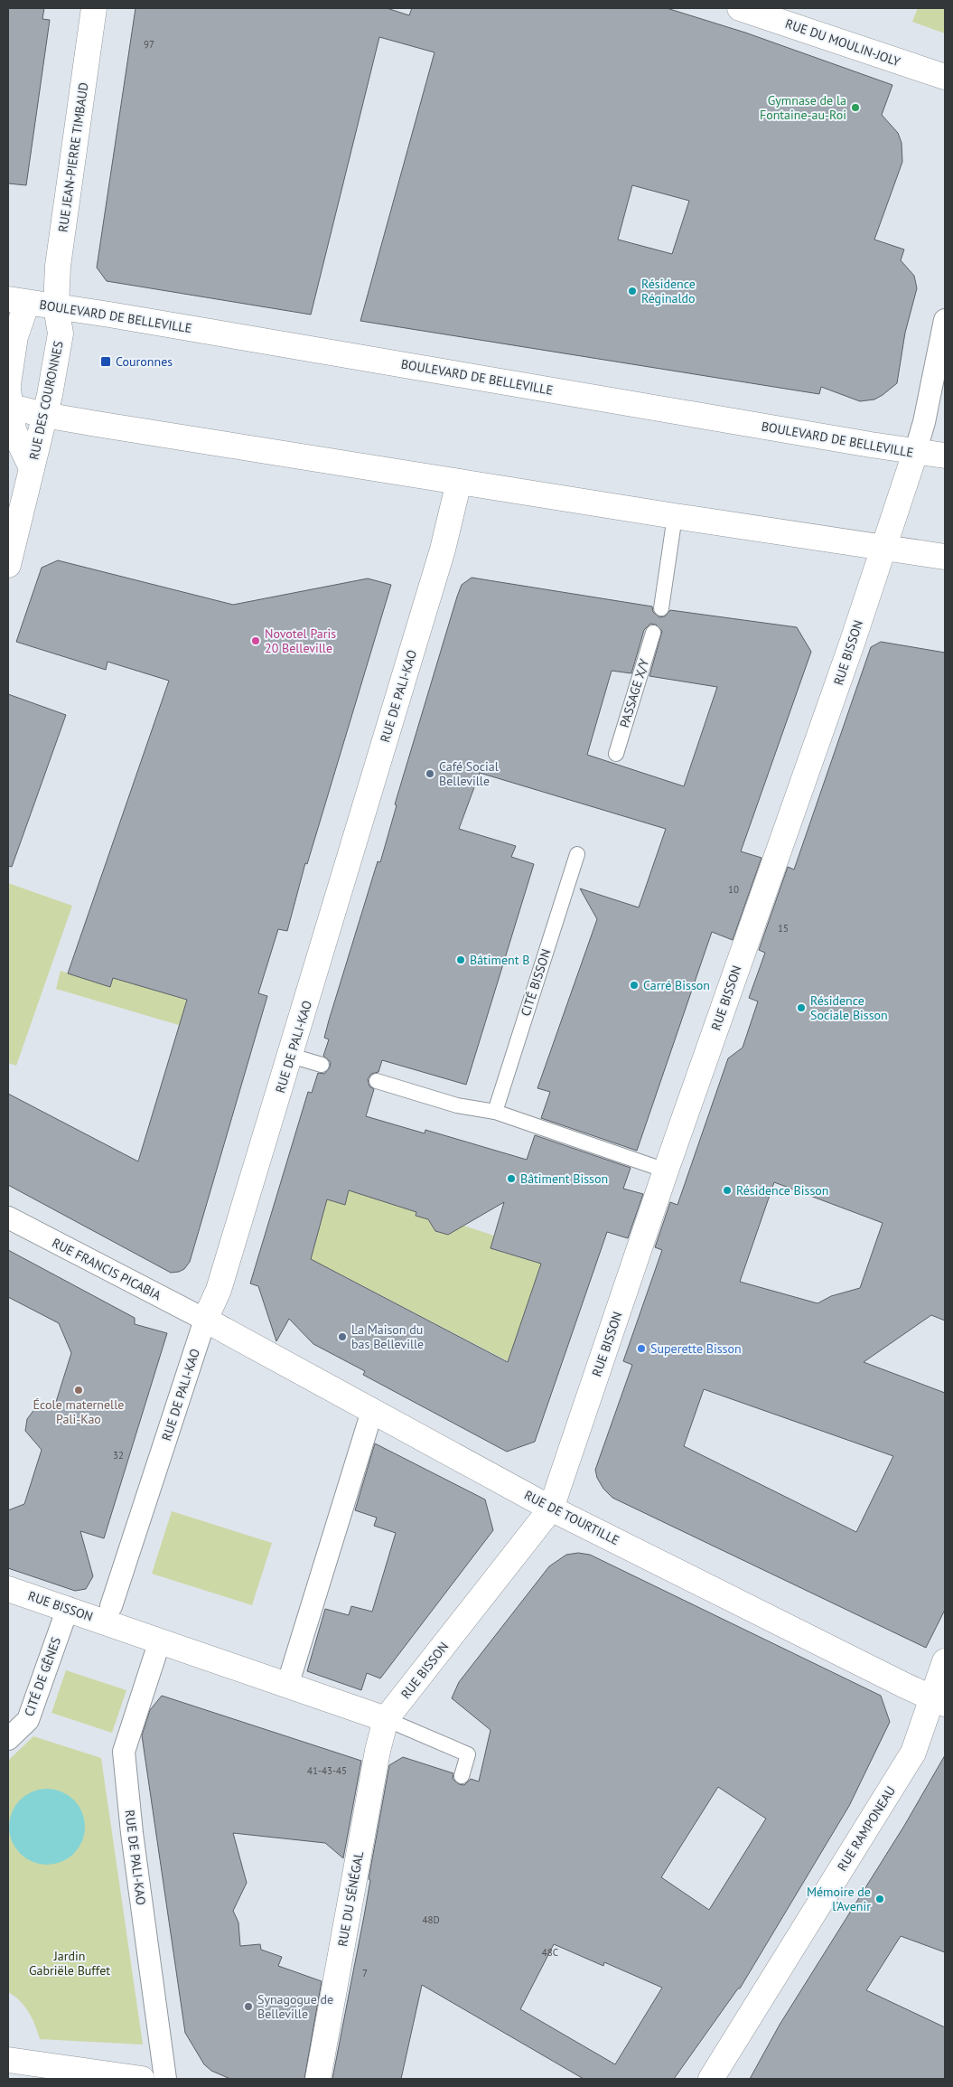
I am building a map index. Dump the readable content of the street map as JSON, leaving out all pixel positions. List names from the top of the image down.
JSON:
{
  "streets": {
    "street": [
      "RUE DU MOULIN-JOLY",
      "RUE JEAN-PIERRE TIMBAUD",
      "BOULEVARD DE BELLEVILLE",
      "RUE DES COURONNES",
      "RUE BISSON",
      "RUE DE PALI-KAO",
      "RUE FRANCIS PICABIA",
      "RUE DE TOURTILLE",
      "CITÉ DE GÊNES",
      "RUE RAMPONEAU",
      "RUE DU SÉNÉGAL"
    ],
    "lane": ["PASSAGE X/Y", "CITÉ BISSON"]
  },
  "crossings": [
    ["RUE JEAN-PIERRE TIMBAUD", "BOULEVARD DE BELLEVILLE"],
    ["RUE JEAN-PIERRE TIMBAUD", "RUE DES COURONNES"],
    ["BOULEVARD DE BELLEVILLE", "RUE DES COURONNES"],
    ["BOULEVARD DE BELLEVILLE", "RUE BISSON"],
    ["RUE BISSON", "RUE DE PALI-KAO"],
    ["RUE BISSON", "RUE DE TOURTILLE"],
    ["RUE BISSON", "CITÉ DE GÊNES"],
    ["RUE BISSON", "RUE DU SÉNÉGAL"],
    ["RUE DE PALI-KAO", "RUE FRANCIS PICABIA"],
    ["RUE DE PALI-KAO", "RUE DE TOURTILLE"],
    ["RUE FRANCIS PICABIA", "RUE DE TOURTILLE"],
    ["RUE DE TOURTILLE", "RUE RAMPONEAU"]
  ],
  "parks": ["Jardin Gabriële Buffet"],
  "places": {
    "other": [
      "Gymnase de la Fontaine-au-Roi",
      "Résidence Réginaldo",
      "Novotel Paris 20 Belleville",
      "Café Social Belleville",
      "Bâtiment B",
      "Carré Bisson",
      "Résidence Sociale Bisson",
      "Bâtiment Bisson",
      "Résidence Bisson",
      "La Maison du bas Belleville",
      "Superette Bisson",
      "École maternelle Pali-Kao",
      "Mémoire de l’Avenir",
      "Synagogue de Belleville"
    ],
    "transit": ["Couronnes"]
  },
  "house_numbers": [
    "97",
    "10",
    "15",
    "32",
    "41-43-45",
    "48D",
    "48C",
    "7"
  ]
}
